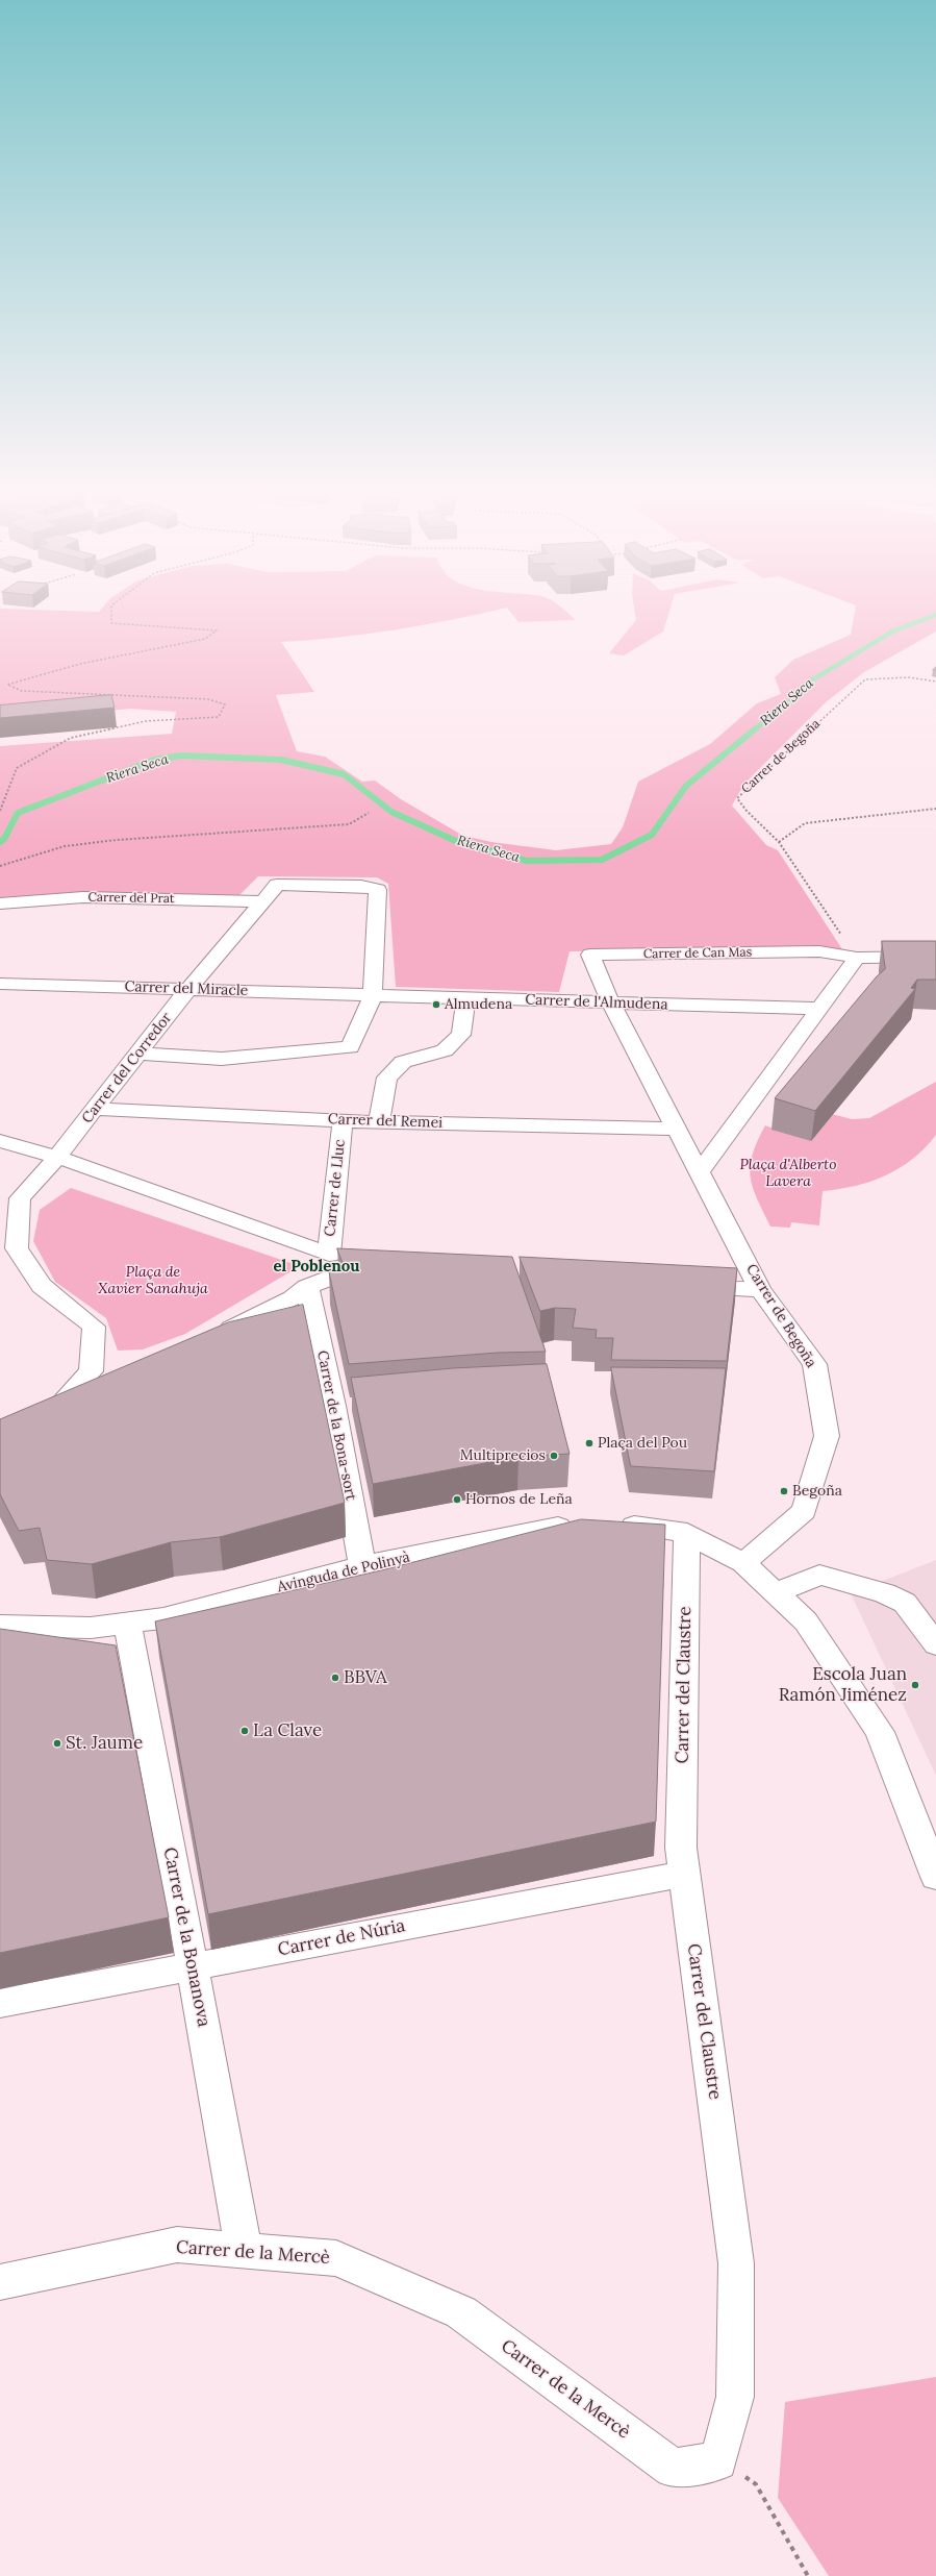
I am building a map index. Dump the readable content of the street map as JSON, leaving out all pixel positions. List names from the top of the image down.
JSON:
{
  "streets": {
    "street": [
      "Carrer de Begoña",
      "Carrer del Prat",
      "Carrer de Can Mas",
      "Carrer del Miracle",
      "Carrer de l'Almudena",
      "Carrer del Corredor",
      "Carrer del Remei",
      "Carrer de Lluc",
      "Carrer de la Bona-sort",
      "Avinguda de Polinyà",
      "Carrer del Claustre",
      "Carrer de la Bonanova",
      "Carrer de Núria",
      "Carrer de la Mercè"
    ]
  },
  "crossings": [
    ["Carrer de Begoña", "Carrer de Can Mas"],
    ["Carrer de Begoña", "Carrer de l'Almudena"],
    ["Carrer de Begoña", "Carrer del Remei"],
    ["Carrer del Prat", "Carrer del Corredor"],
    ["Carrer de Can Mas", "Carrer de l'Almudena"],
    ["Carrer del Miracle", "Carrer de l'Almudena"],
    ["Carrer del Miracle", "Carrer del Corredor"],
    ["Carrer de l'Almudena", "Carrer del Corredor"],
    ["Carrer del Corredor", "Carrer del Remei"],
    ["Carrer del Corredor", "Carrer de Lluc"],
    ["Carrer del Remei", "Carrer de Lluc"],
    ["Carrer de la Bona-sort", "Avinguda de Polinyà"],
    ["Avinguda de Polinyà", "Carrer del Claustre"],
    ["Avinguda de Polinyà", "Carrer de la Bonanova"],
    ["Carrer del Claustre", "Carrer de Núria"],
    ["Carrer del Claustre", "Carrer de la Mercè"],
    ["Carrer de la Bonanova", "Carrer de Núria"],
    ["Carrer de la Bonanova", "Carrer de la Mercè"]
  ],
  "districts": ["el Poblenou"],
  "water": ["Riera Seca"],
  "parks": ["Plaça d'Alberto Lavera", "Plaça de Xavier Sanahuja"],
  "places": [
    "Almudena",
    "Plaça del Pou",
    "Multiprecios",
    "Begoña",
    "Hornos de Leña",
    "BBVA",
    "Escola Juan Ramón Jiménez",
    "La Clave",
    "St. Jaume"
  ]
}
